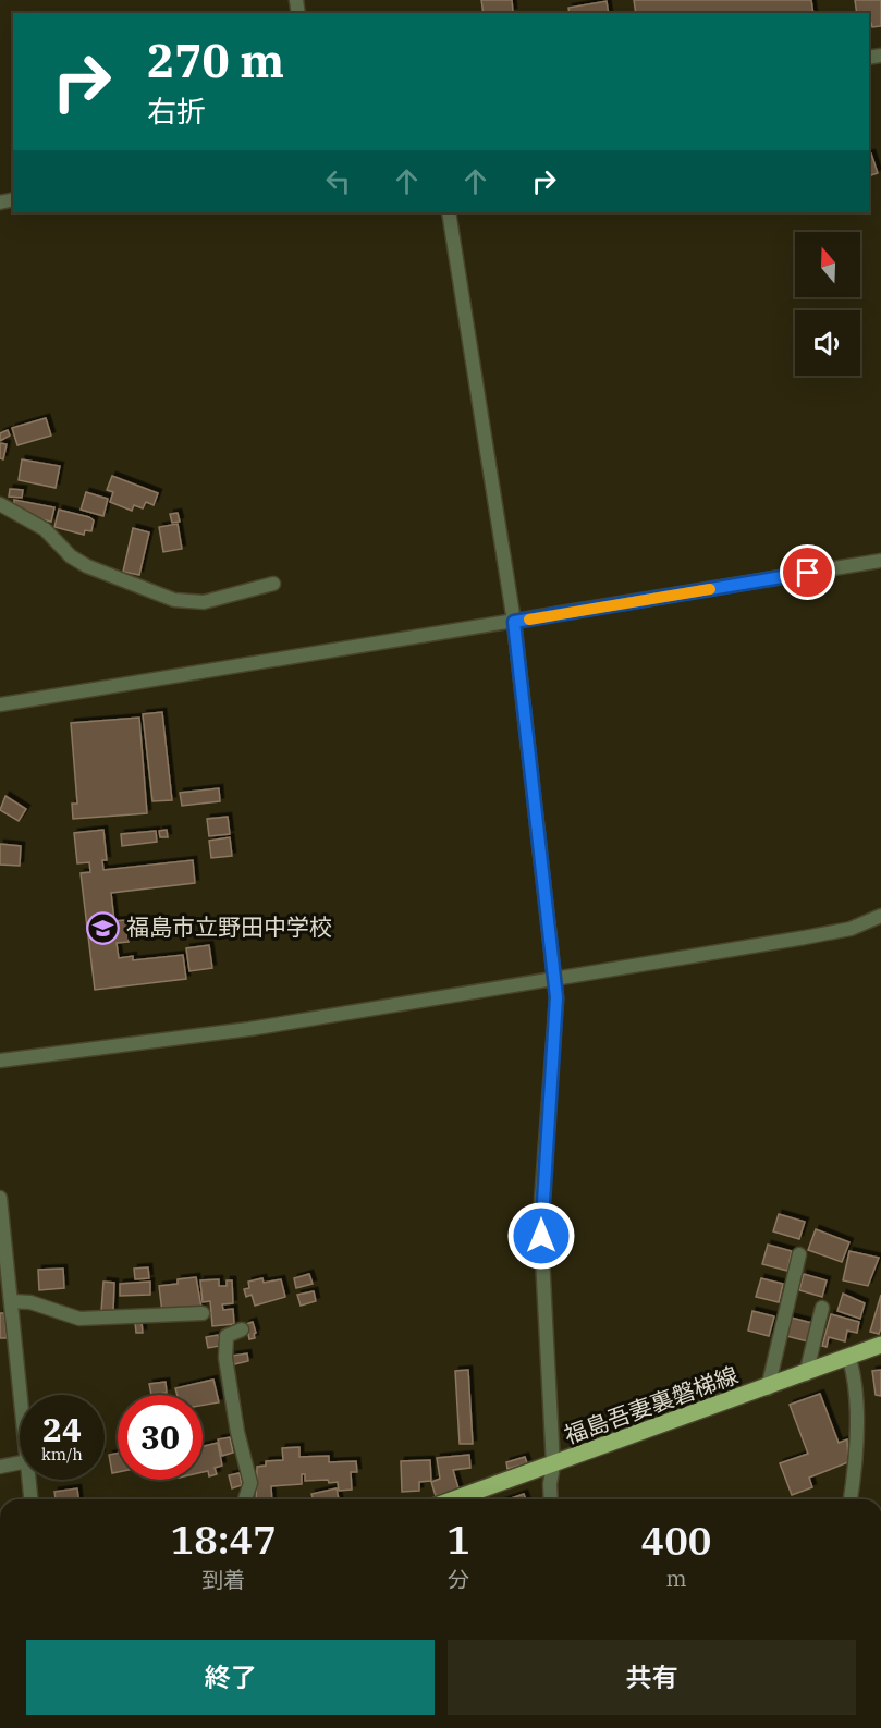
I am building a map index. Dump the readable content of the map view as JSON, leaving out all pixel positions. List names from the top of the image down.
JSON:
{
  "streets": {
    "main road": ["福島吾妻裏磐梯線"]
  },
  "places": {
    "school or university": ["福島市立野田中学校"]
  },
  "north": "top",
  "page": {
    "turn": ["270 m", "右折"],
    "speed": "24 km/h",
    "limit": "30",
    "eta": [
      "18:47",
      "到着",
      "1",
      "分",
      "400",
      "m"
    ],
    "buttons": ["終了", "共有"]
  }
}
